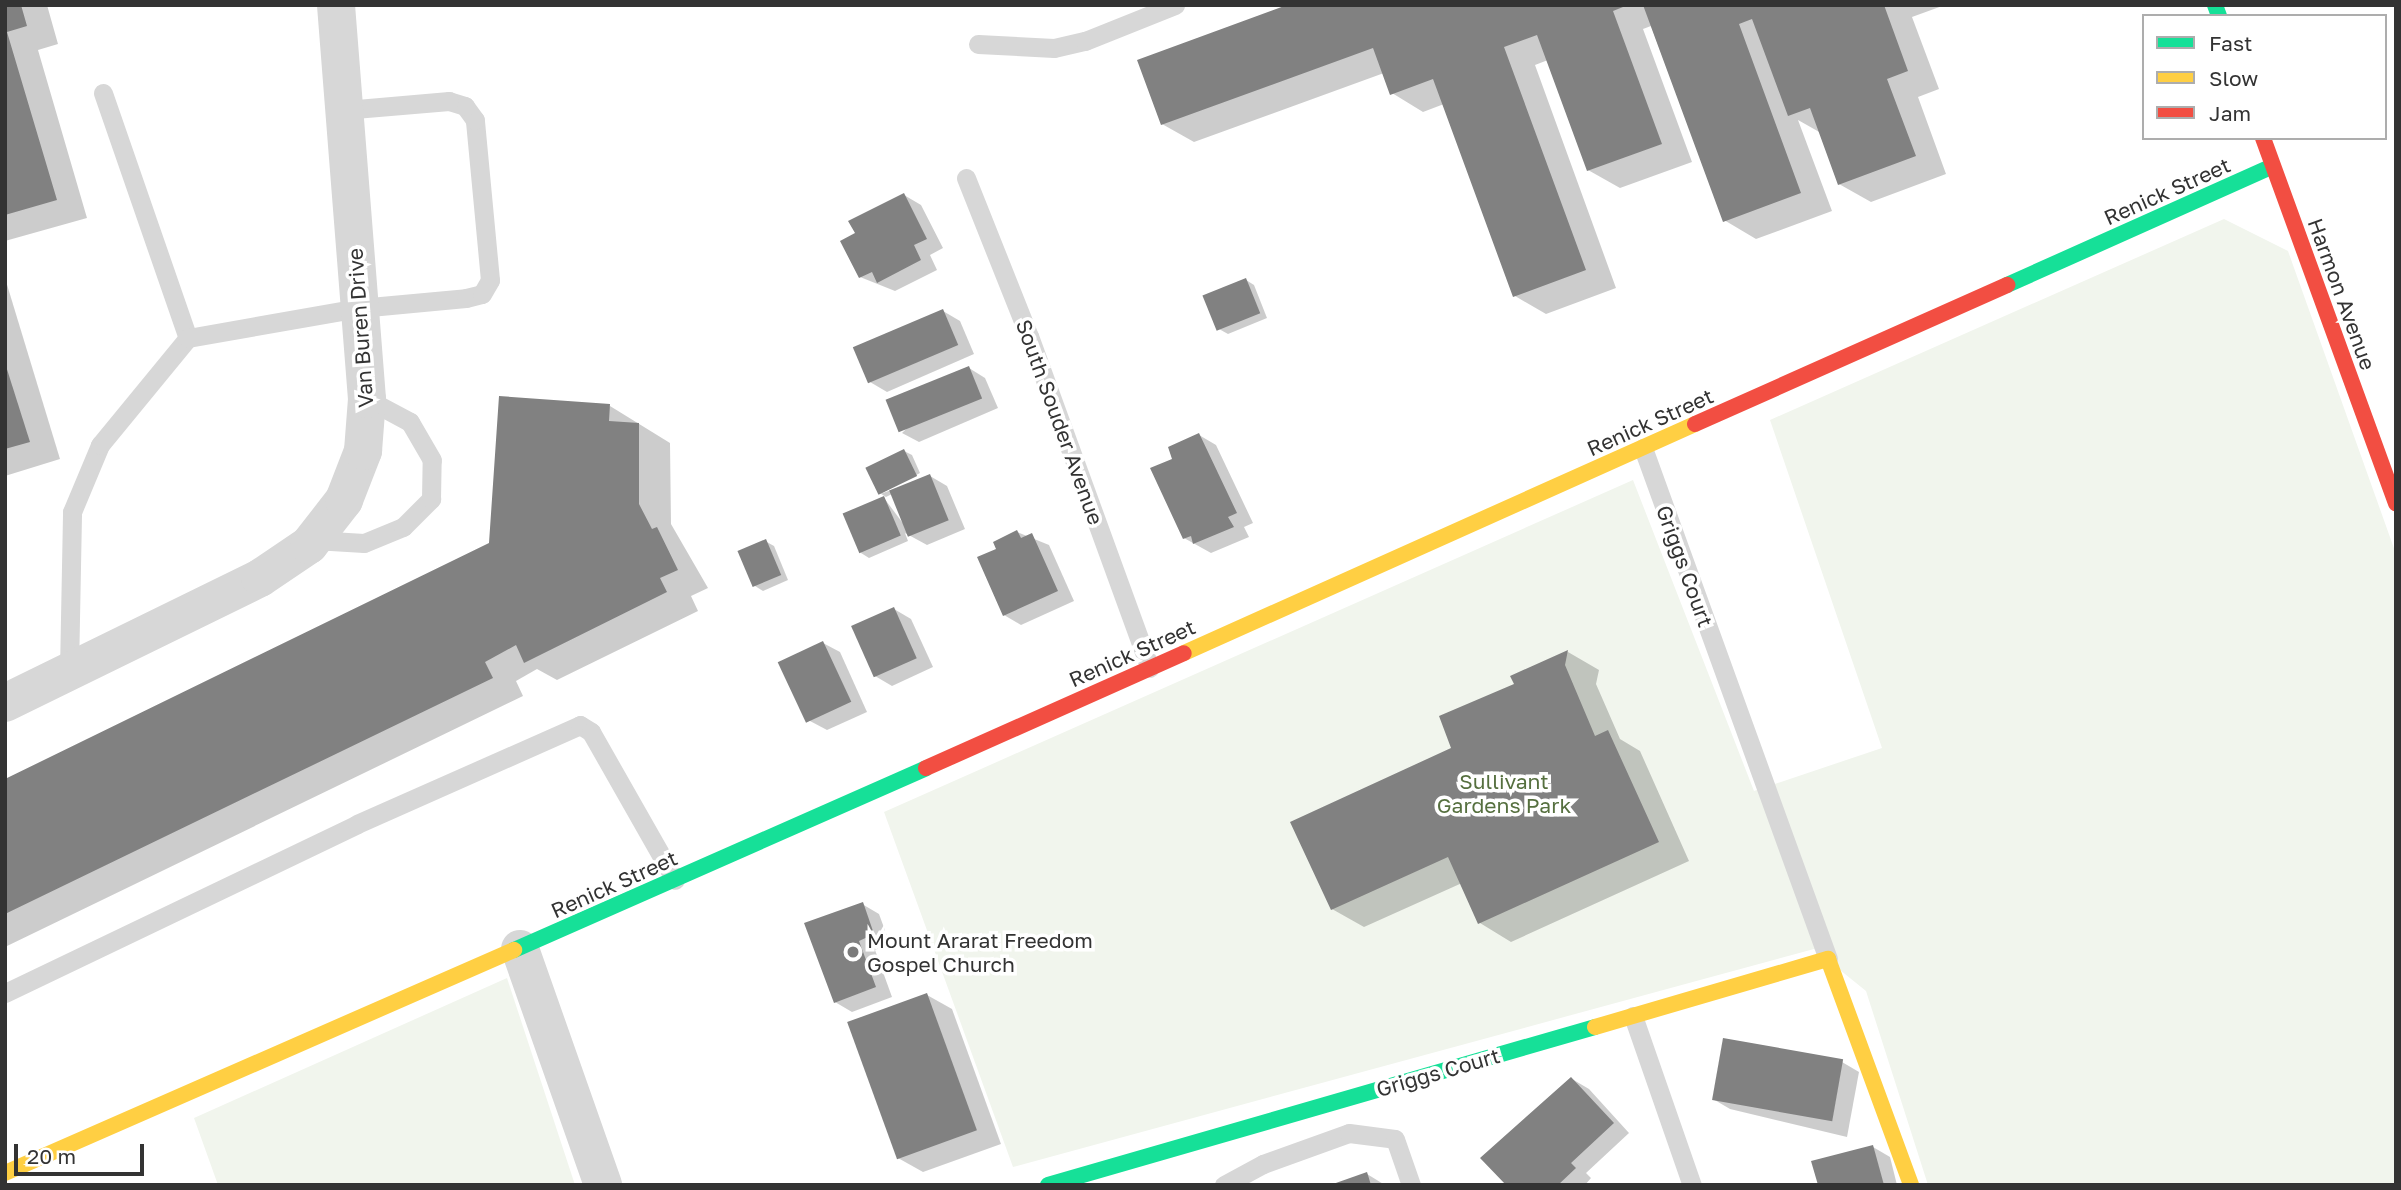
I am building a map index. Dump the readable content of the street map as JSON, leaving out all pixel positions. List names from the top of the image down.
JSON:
{
  "streets": {
    "street": [
      "Renick Street",
      "Harmon Avenue",
      "Van Buren Drive",
      "Griggs Court"
    ],
    "lane": ["South Souder Avenue"]
  },
  "crossings": [
    ["Renick Street", "Harmon Avenue"],
    ["Renick Street", "South Souder Avenue"],
    ["Renick Street", "Griggs Court"]
  ],
  "parks": ["Sullivant Gardens Park"],
  "places": ["Mount Ararat Freedom Gospel Church"],
  "legend": ["Fast", "Slow", "Jam"],
  "scale_bar": "20 m"
}
